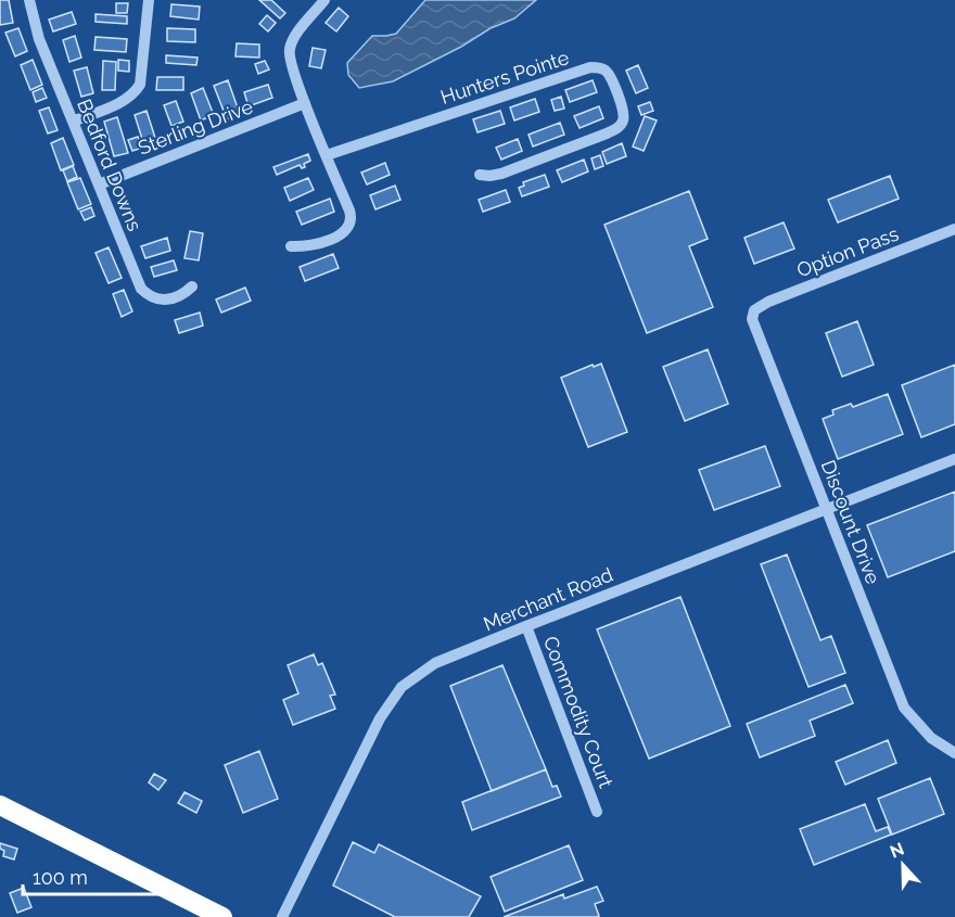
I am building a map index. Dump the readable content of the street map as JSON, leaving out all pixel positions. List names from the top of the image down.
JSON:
{
  "streets": {
    "street": [
      "Hunters Pointe",
      "Sterling Drive",
      "Bedford Downs",
      "Option Pass",
      "Discount Drive",
      "Merchant Road",
      "Commodity Court"
    ]
  },
  "crossings": [
    ["Sterling Drive", "Bedford Downs"],
    ["Option Pass", "Discount Drive"],
    ["Discount Drive", "Merchant Road"],
    ["Merchant Road", "Commodity Court"]
  ],
  "scale_bar": "100 m",
  "north": "top"
}
